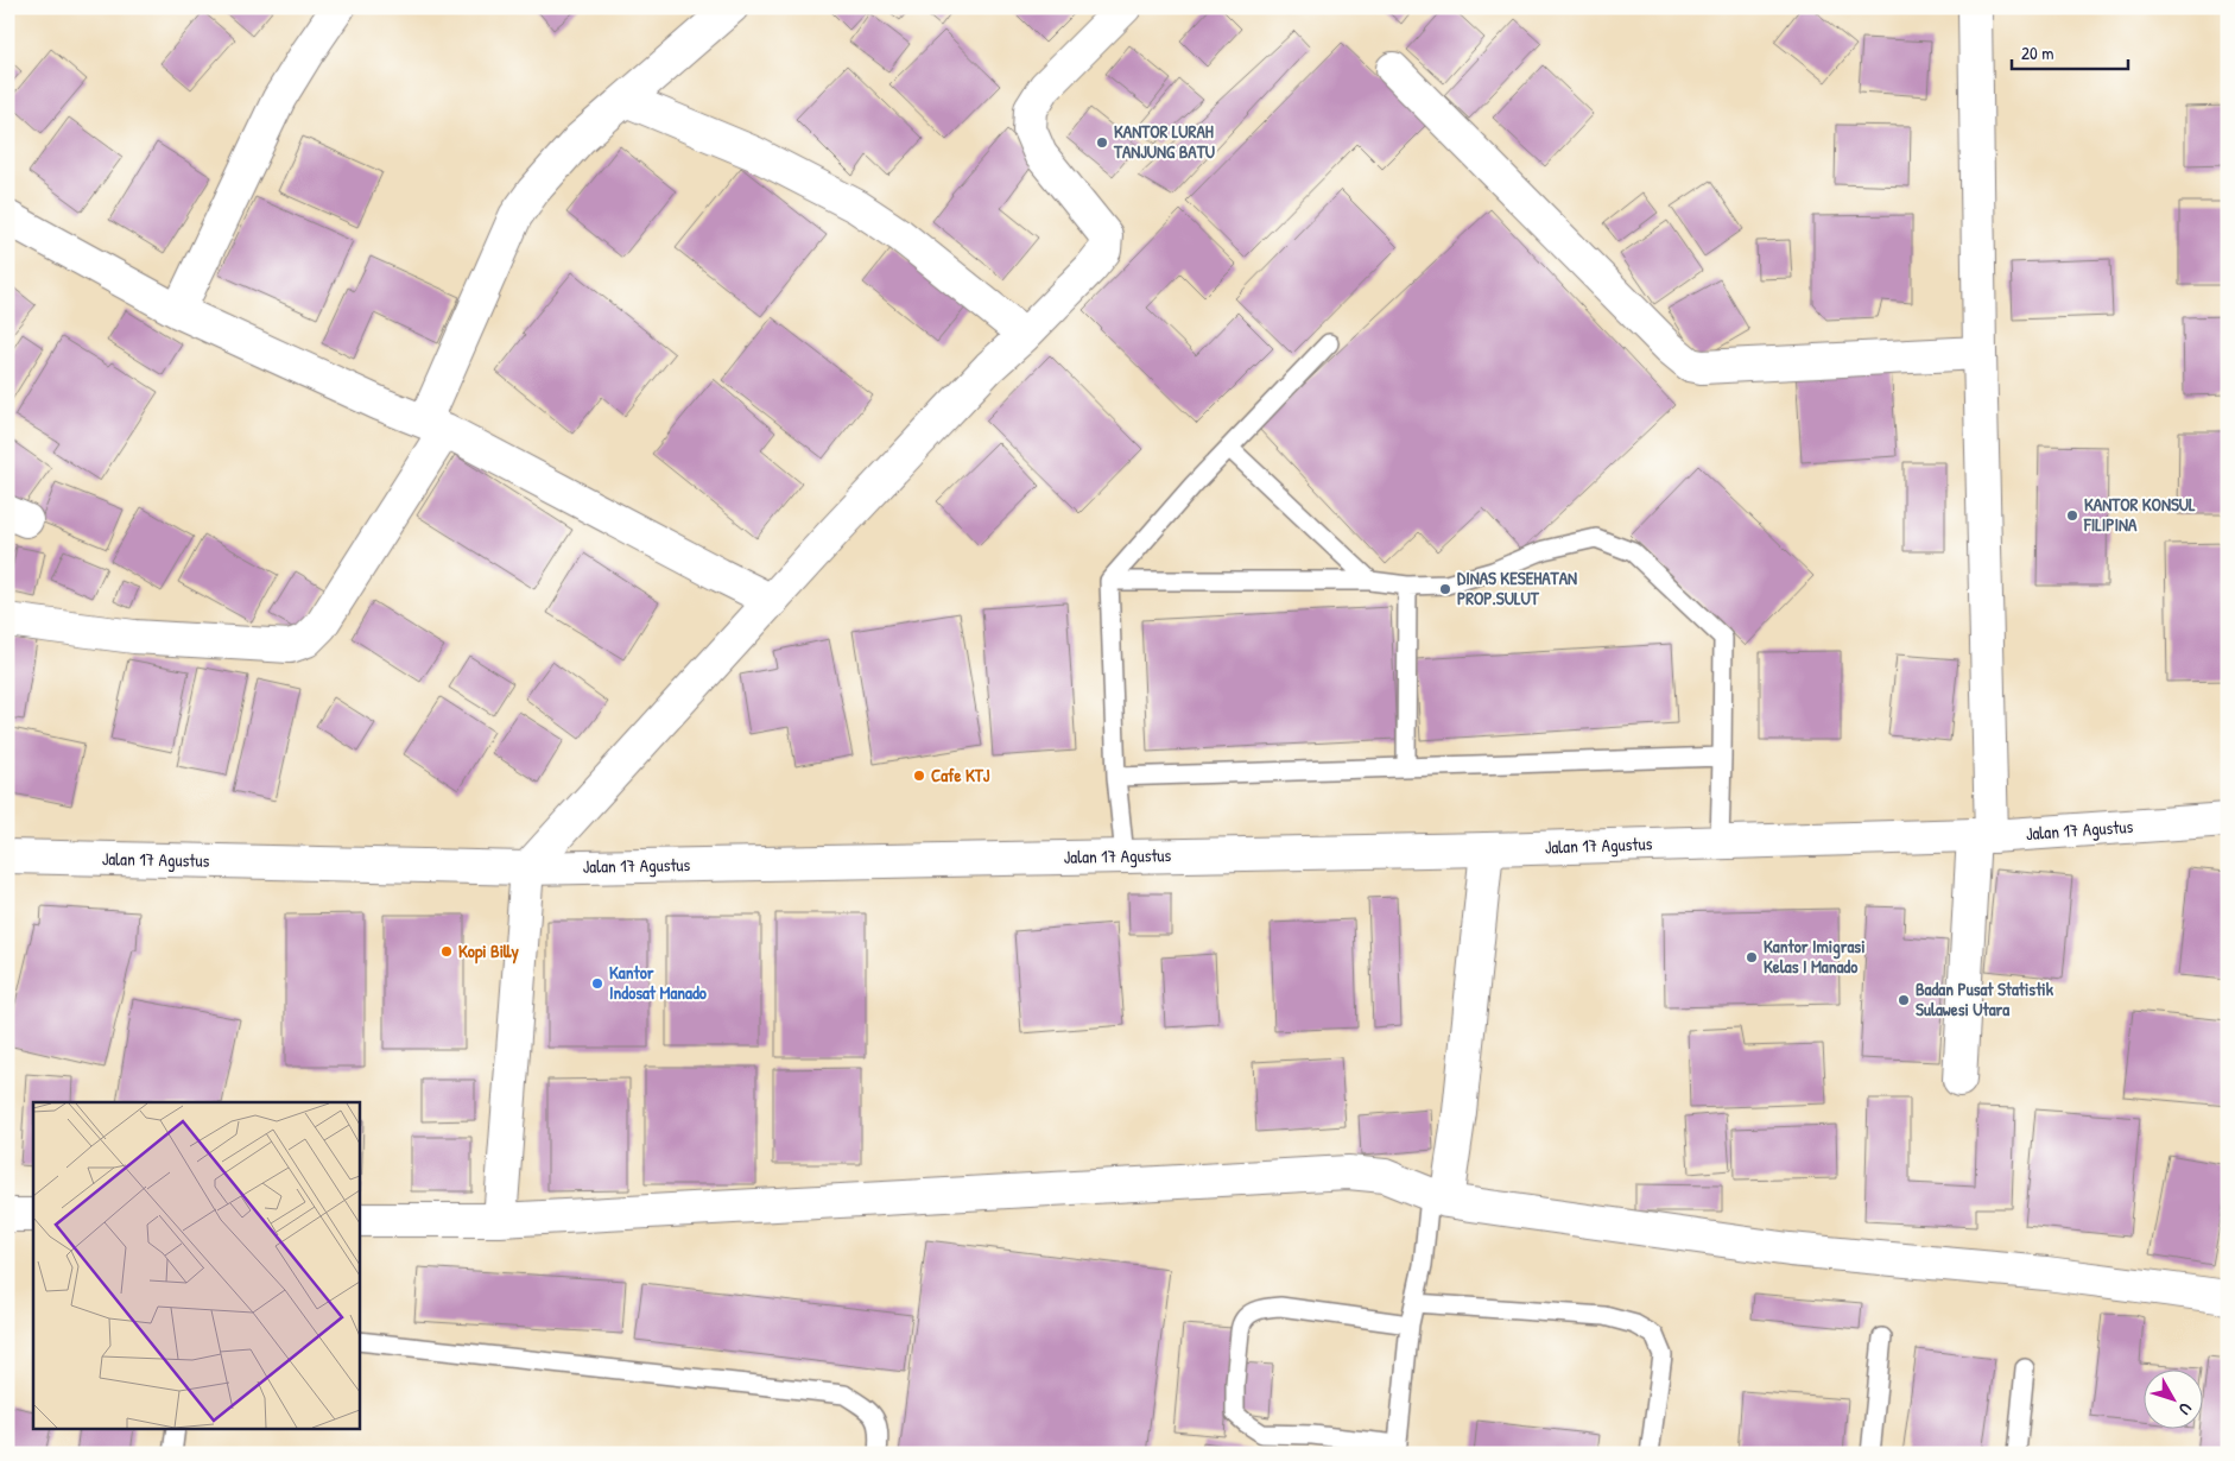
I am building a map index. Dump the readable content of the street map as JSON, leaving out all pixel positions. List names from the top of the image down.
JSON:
{
  "streets": {
    "street": ["Jalan 17 Agustus"]
  },
  "places": [
    "KANTOR LURAH TANJUNG BATU",
    "KANTOR KONSUL FILIPINA",
    "DINAS KESEHATAN PROP.SULUT",
    "Cafe KTJ",
    "Kopi Billy",
    "Kantor Imigrasi Kelas I Manado",
    "Kantor Indosat Manado",
    "Badan Pusat Statistik Sulawesi Utara"
  ],
  "scale_bar": "20 m",
  "north": "bottom right"
}
